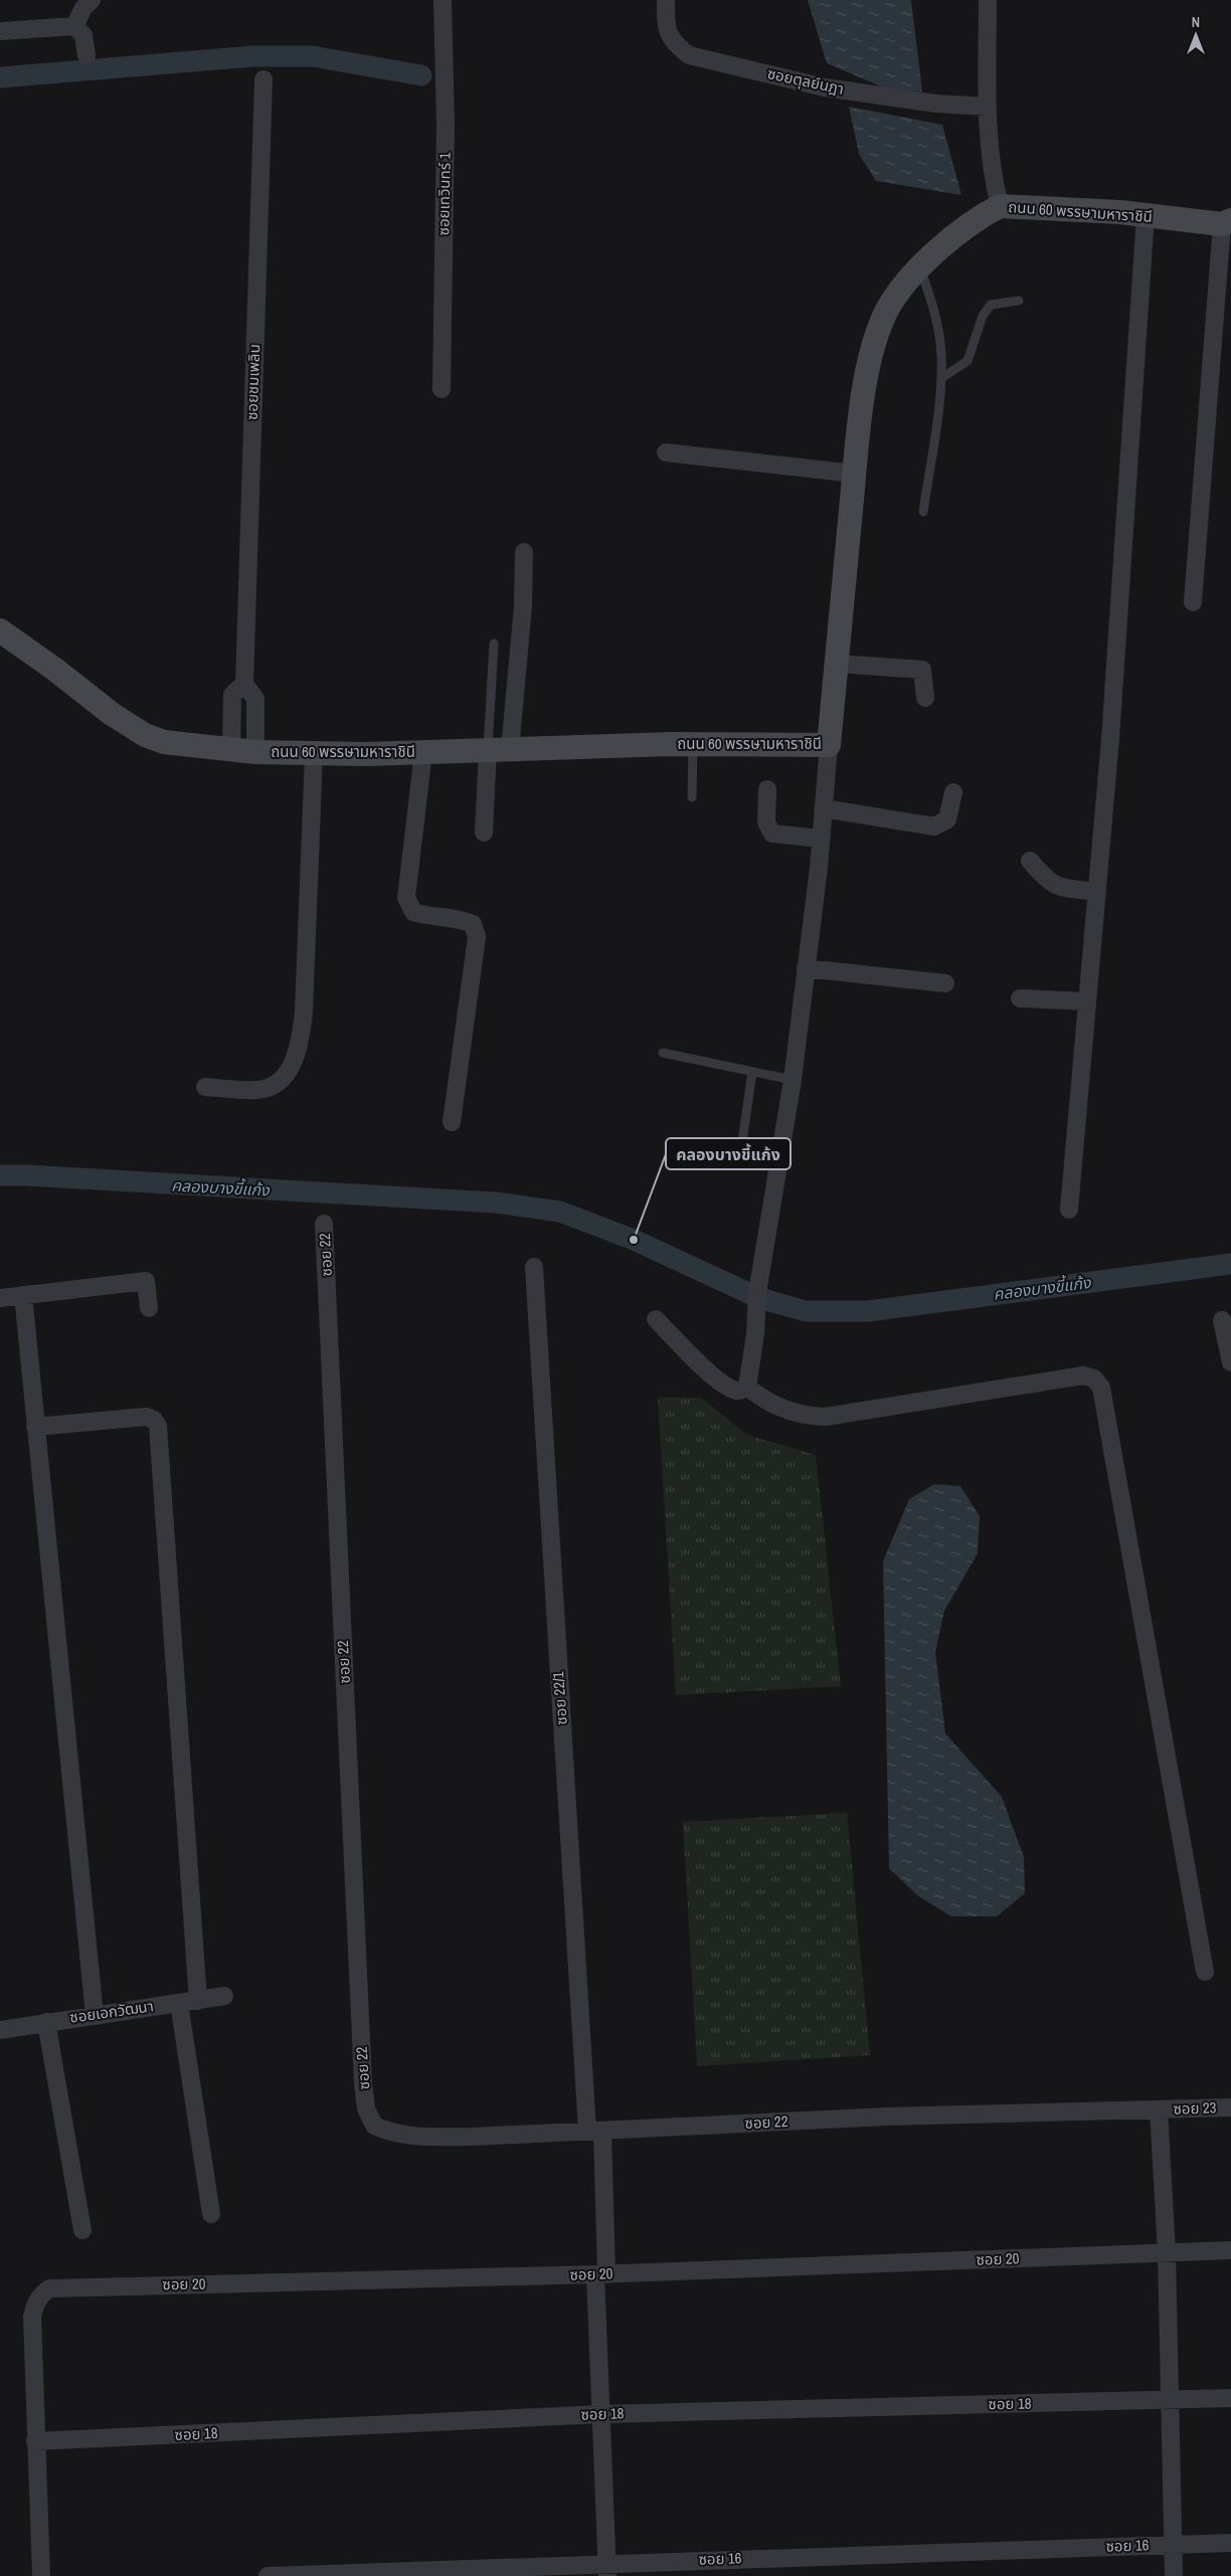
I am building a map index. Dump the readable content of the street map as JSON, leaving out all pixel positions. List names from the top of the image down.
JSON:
{
  "streets": {
    "street": [
      "ซอยตุลย์นฎา",
      "ซอยเทวินทร์ 1",
      "ถนน 60 พรรษามหาราชินี",
      "ซอยชมเพลิน",
      "ซอย 22",
      "ซอย 22/1",
      "ซอยเอกวัฒนา",
      "ซอย 23",
      "ซอย 20",
      "ซอย 18",
      "ซอย 16"
    ]
  },
  "crossings": [
    ["ถนน 60 พรรษามหาราชินี", "ซอยชมเพลิน"],
    ["ซอย 22", "ซอย 22/1"],
    ["ซอย 22", "ซอย 23"],
    ["ซอย 22/1", "ซอย 20"],
    ["ซอย 22/1", "ซอย 18"],
    ["ซอย 22/1", "ซอย 16"],
    ["ซอย 20", "ซอย 18"]
  ],
  "water": ["คลองบางขี้แก้ง"],
  "places": ["คลองบางขี้แก้ง"],
  "north": "top"
}
